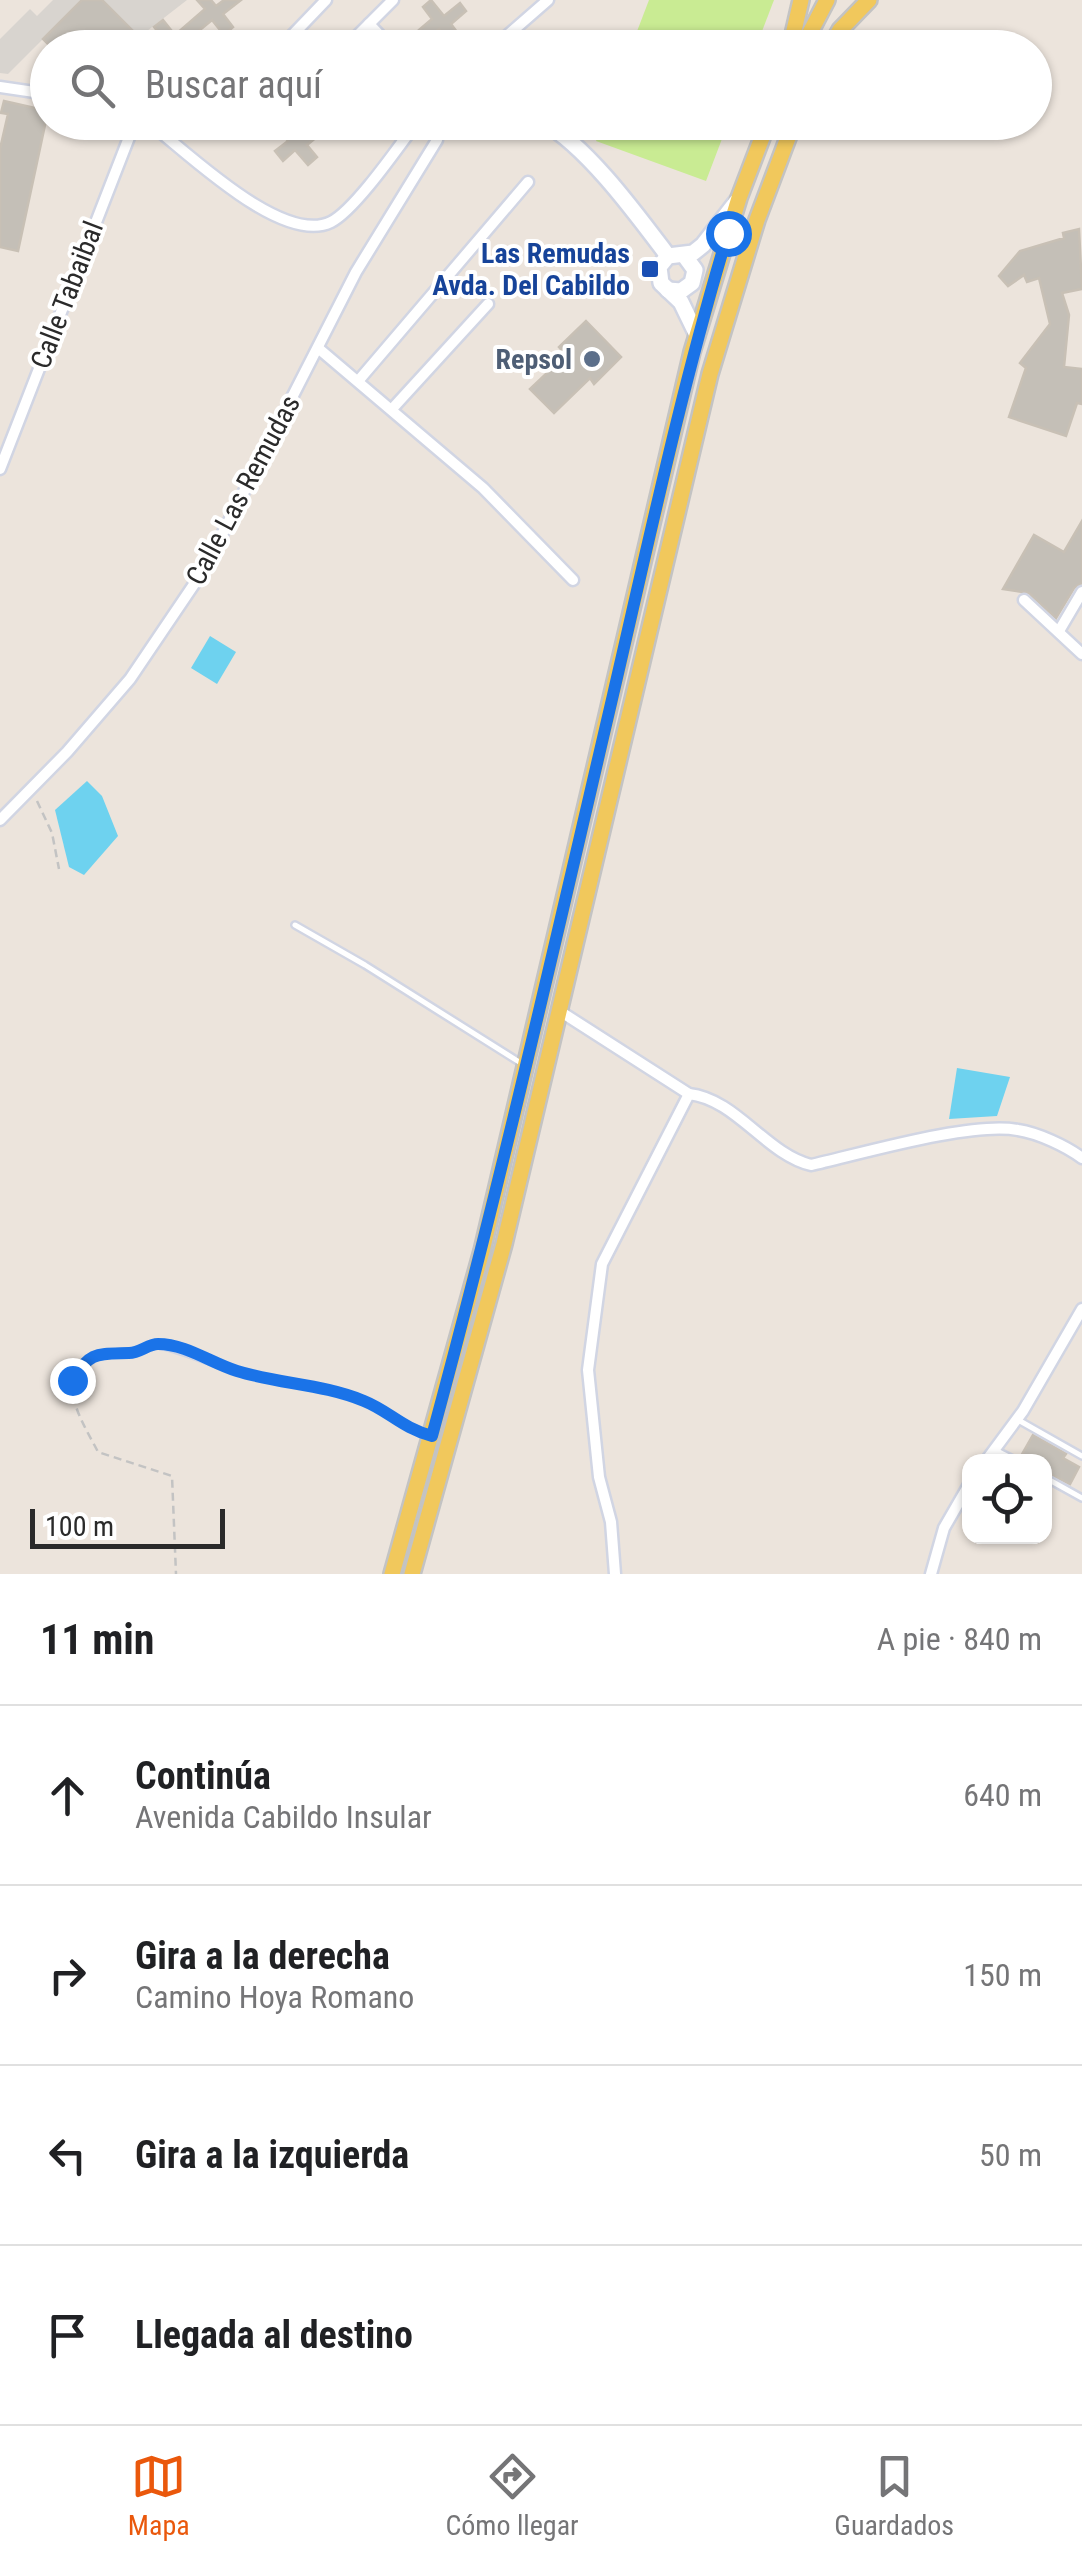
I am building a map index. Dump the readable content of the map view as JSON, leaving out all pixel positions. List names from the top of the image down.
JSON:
{
  "streets": {
    "street": ["Calle Tabaibal", "Calle Las Remudas"]
  },
  "places": {
    "transit": ["Las Remudas Avda. Del Cabildo"],
    "other": ["Repsol"]
  },
  "scale_bar": "100 m",
  "page": {
    "search": "Buscar aquí",
    "scale": "100 m",
    "heading": ["11 min", "A pie · 840 m"],
    "list": [
      ["Continúa", "Avenida Cabildo Insular", "640 m"],
      ["Gira a la derecha", "Camino Hoya Romano", "150 m"],
      ["Gira a la izquierda", "50 m"],
      "Llegada al destino"
    ],
    "nav": ["Mapa", "Cómo llegar", "Guardados"]
  }
}
